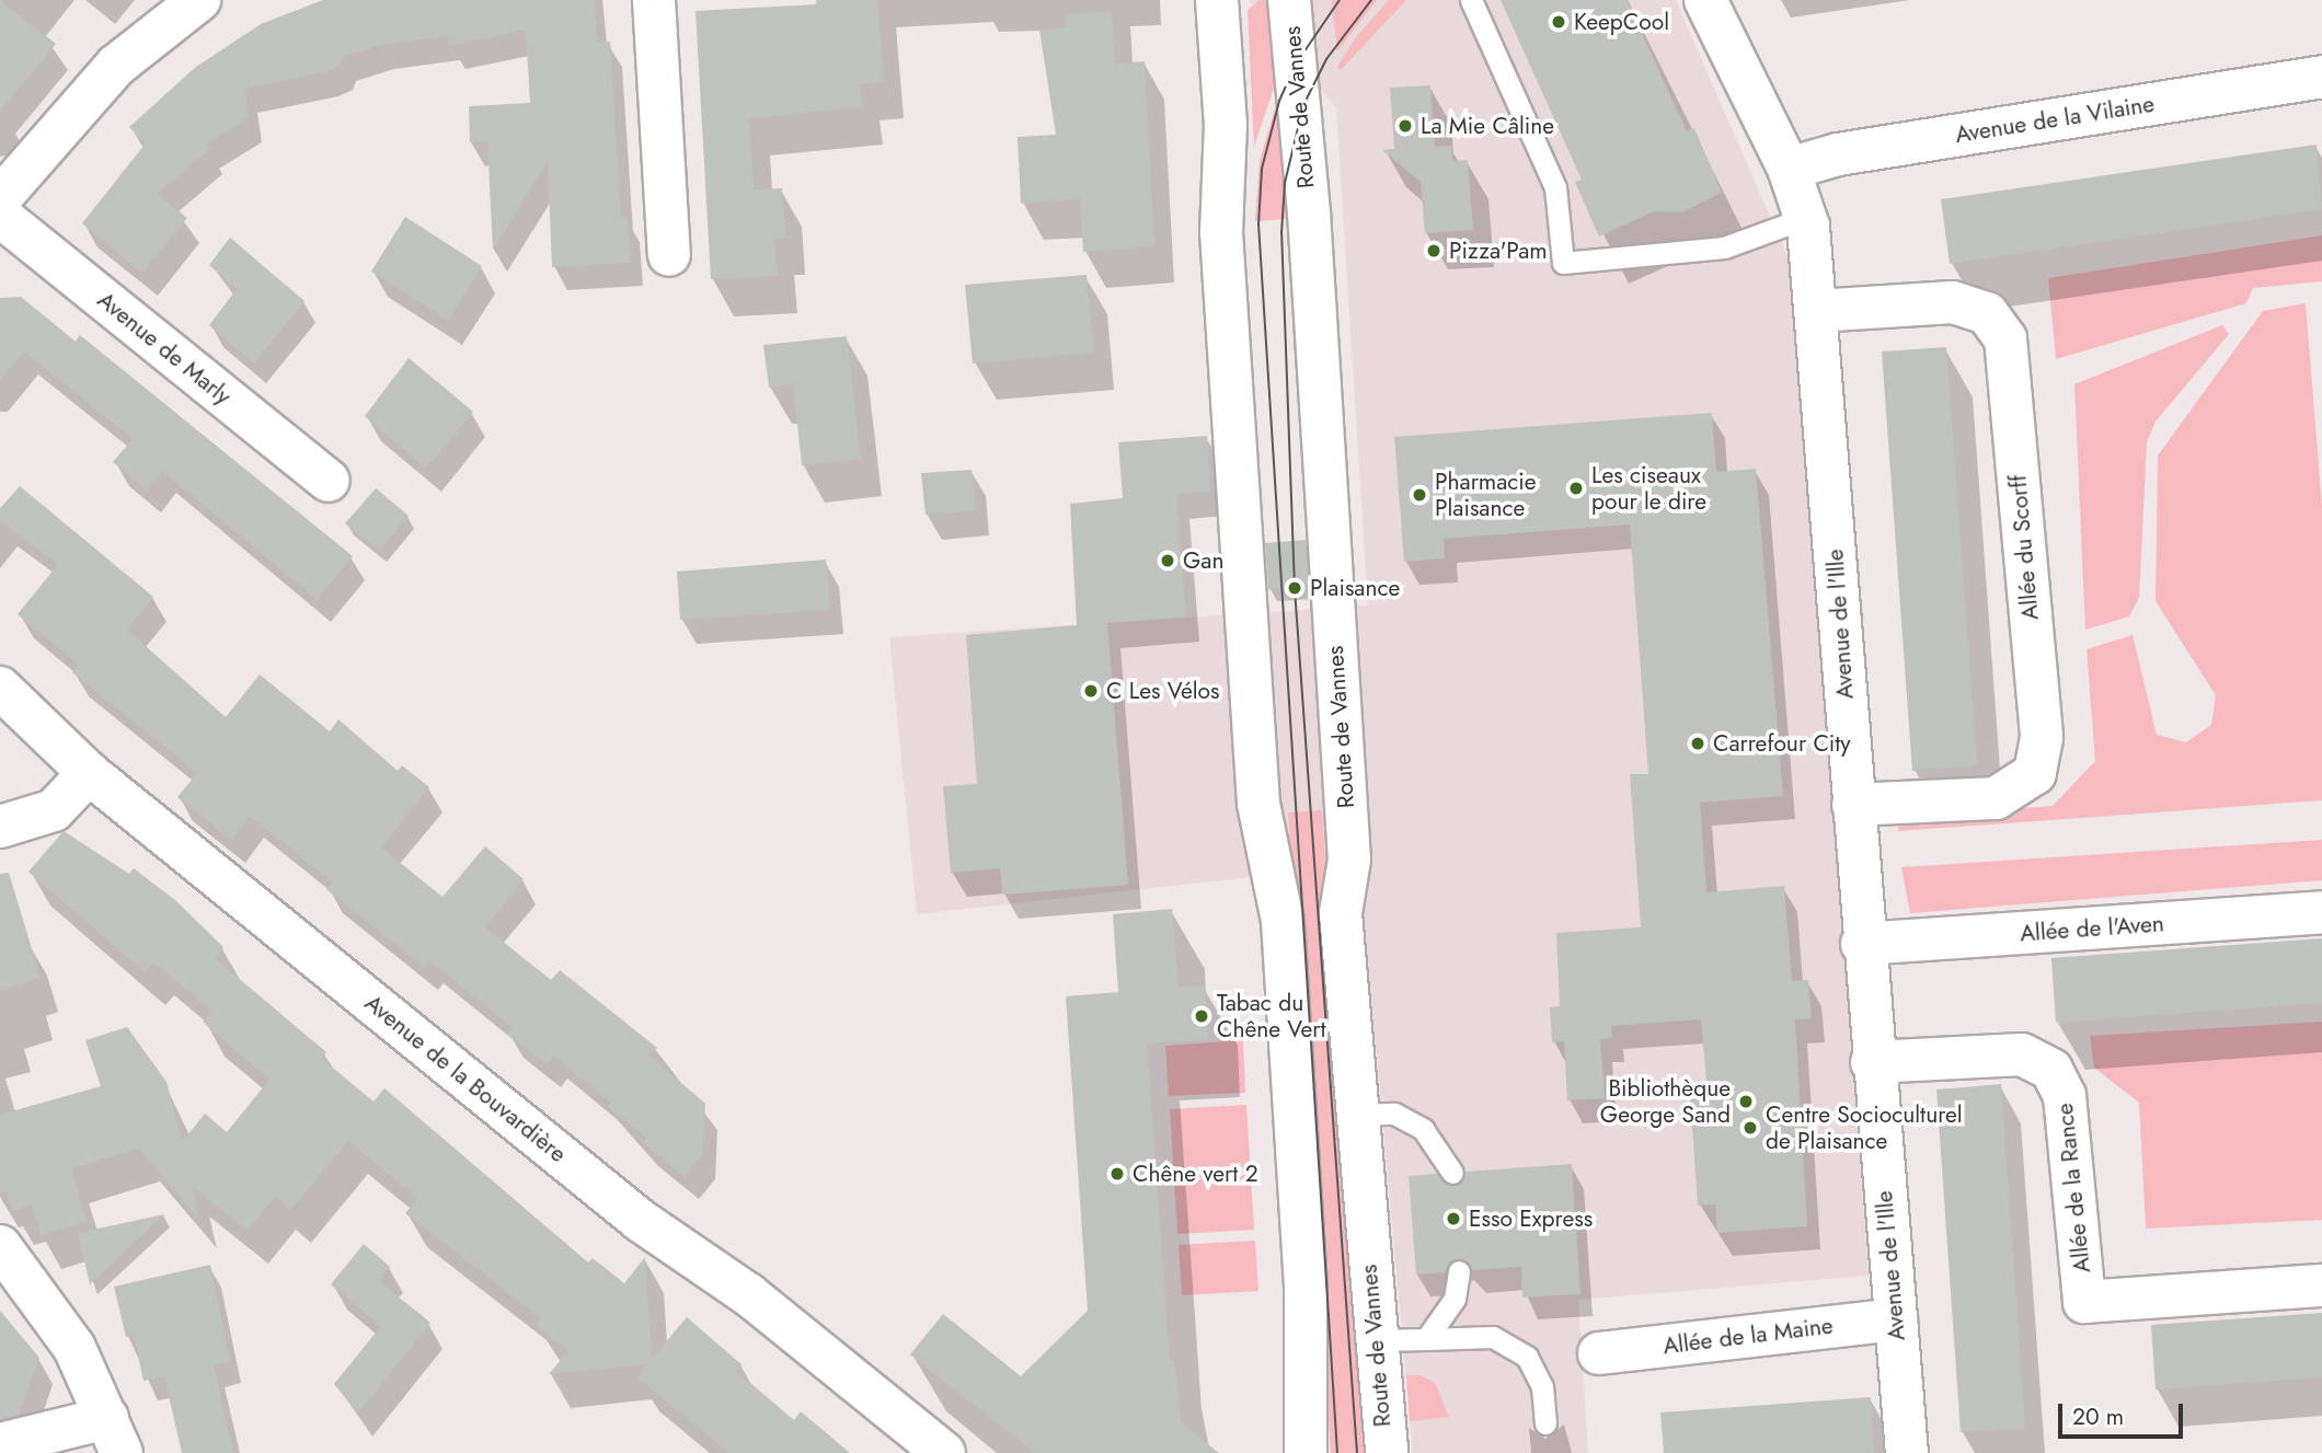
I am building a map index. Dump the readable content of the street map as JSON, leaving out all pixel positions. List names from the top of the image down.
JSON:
{
  "streets": {
    "street": [
      "Route de Vannes",
      "Avenue de la Vilaine",
      "Avenue de Marly",
      "Allée du Scorff",
      "Avenue de l'Ille",
      "Allée de l'Aven",
      "Avenue de la Bouvardière",
      "Allée de la Rance",
      "Allée de la Maine"
    ]
  },
  "crossings": [
    ["Avenue de la Vilaine", "Avenue de l'Ille"],
    ["Allée du Scorff", "Avenue de l'Ille"],
    ["Avenue de l'Ille", "Allée de l'Aven"],
    ["Avenue de l'Ille", "Allée de la Rance"],
    ["Avenue de l'Ille", "Allée de la Maine"]
  ],
  "places": [
    "KeepCool",
    "La Mie Câline",
    "Pizza'Pam",
    "Les ciseaux pour le dire",
    "Pharmacie Plaisance",
    "Gan",
    "Plaisance",
    "C Les Vélos",
    "Carrefour City",
    "Tabac du Chêne Vert",
    "Bibliothèque George Sand",
    "Centre Socioculturel de Plaisance",
    "Chêne vert 2",
    "Esso Express"
  ],
  "scale_bar": "20 m"
}
